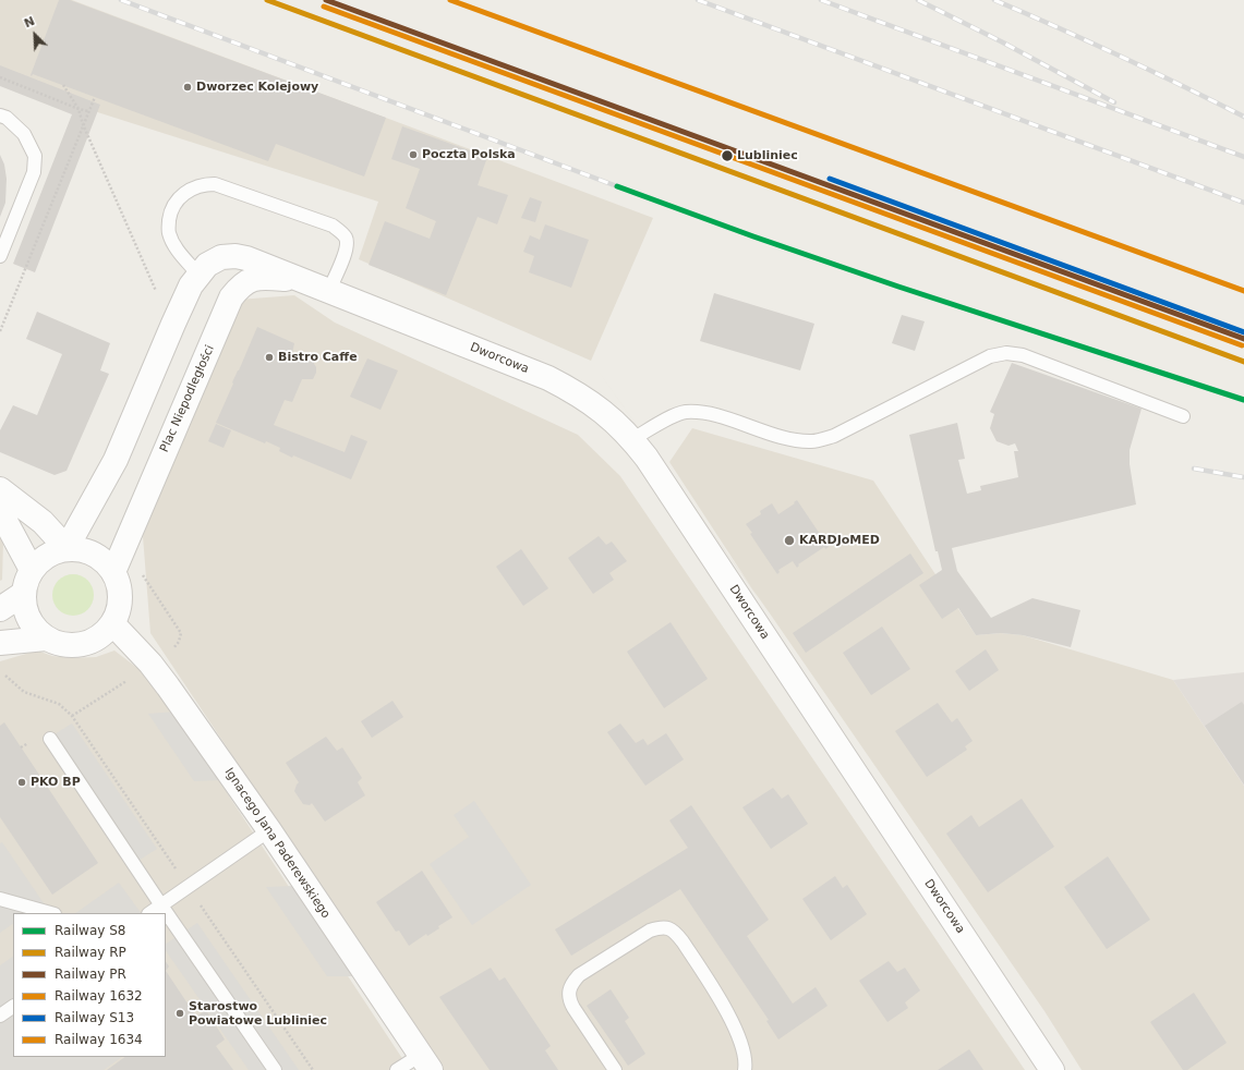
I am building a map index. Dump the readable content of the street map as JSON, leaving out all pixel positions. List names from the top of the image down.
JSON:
{
  "streets": {
    "street": ["Dworcowa", "Plac Niepodległości", "Ignacego Jana Paderewskiego"]
  },
  "crossings": [
    ["Dworcowa", "Plac Niepodległości"],
    ["Plac Niepodległości", "Ignacego Jana Paderewskiego"]
  ],
  "places": [
    "Dworzec Kolejowy",
    "Poczta Polska",
    "Lubliniec",
    "Bistro Caffe",
    "KARDJoMED",
    "PKO BP",
    "Starostwo Powiatowe Lubliniec"
  ],
  "lines": [
    "rail line RP",
    "rail line PR",
    "rail line 1634",
    "rail line 1632",
    "rail line S13",
    "rail line S8"
  ],
  "legend": [
    "Railway S8",
    "Railway RP",
    "Railway PR",
    "Railway 1632",
    "Railway S13",
    "Railway 1634"
  ],
  "north": "top left"
}
